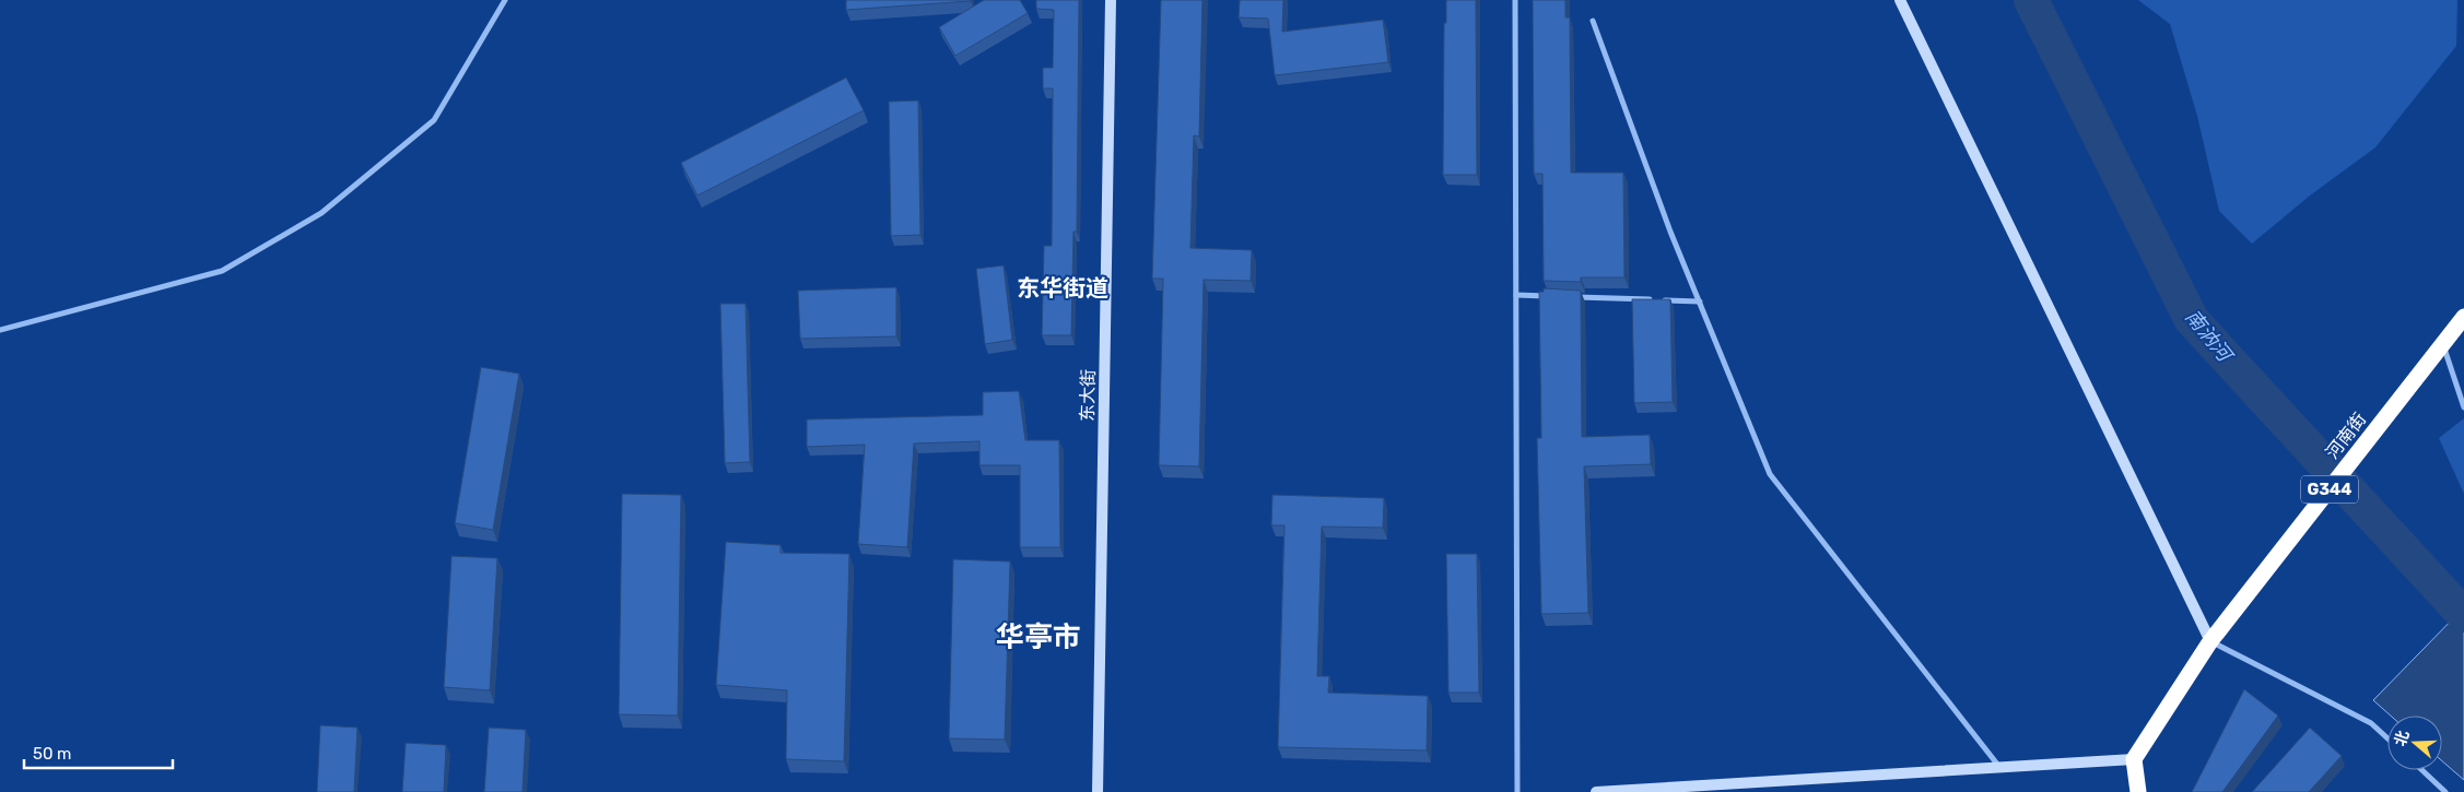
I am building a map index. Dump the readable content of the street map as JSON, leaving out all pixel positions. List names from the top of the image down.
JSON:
{
  "streets": {
    "highway": ["河南街", "G344"],
    "street": ["东大街"]
  },
  "crossings": [
    ["河南街", "G344"]
  ],
  "districts": ["东华街道", "华亭市"],
  "water": ["南汭河"],
  "scale_bar": "50 m",
  "north": "left"
}
